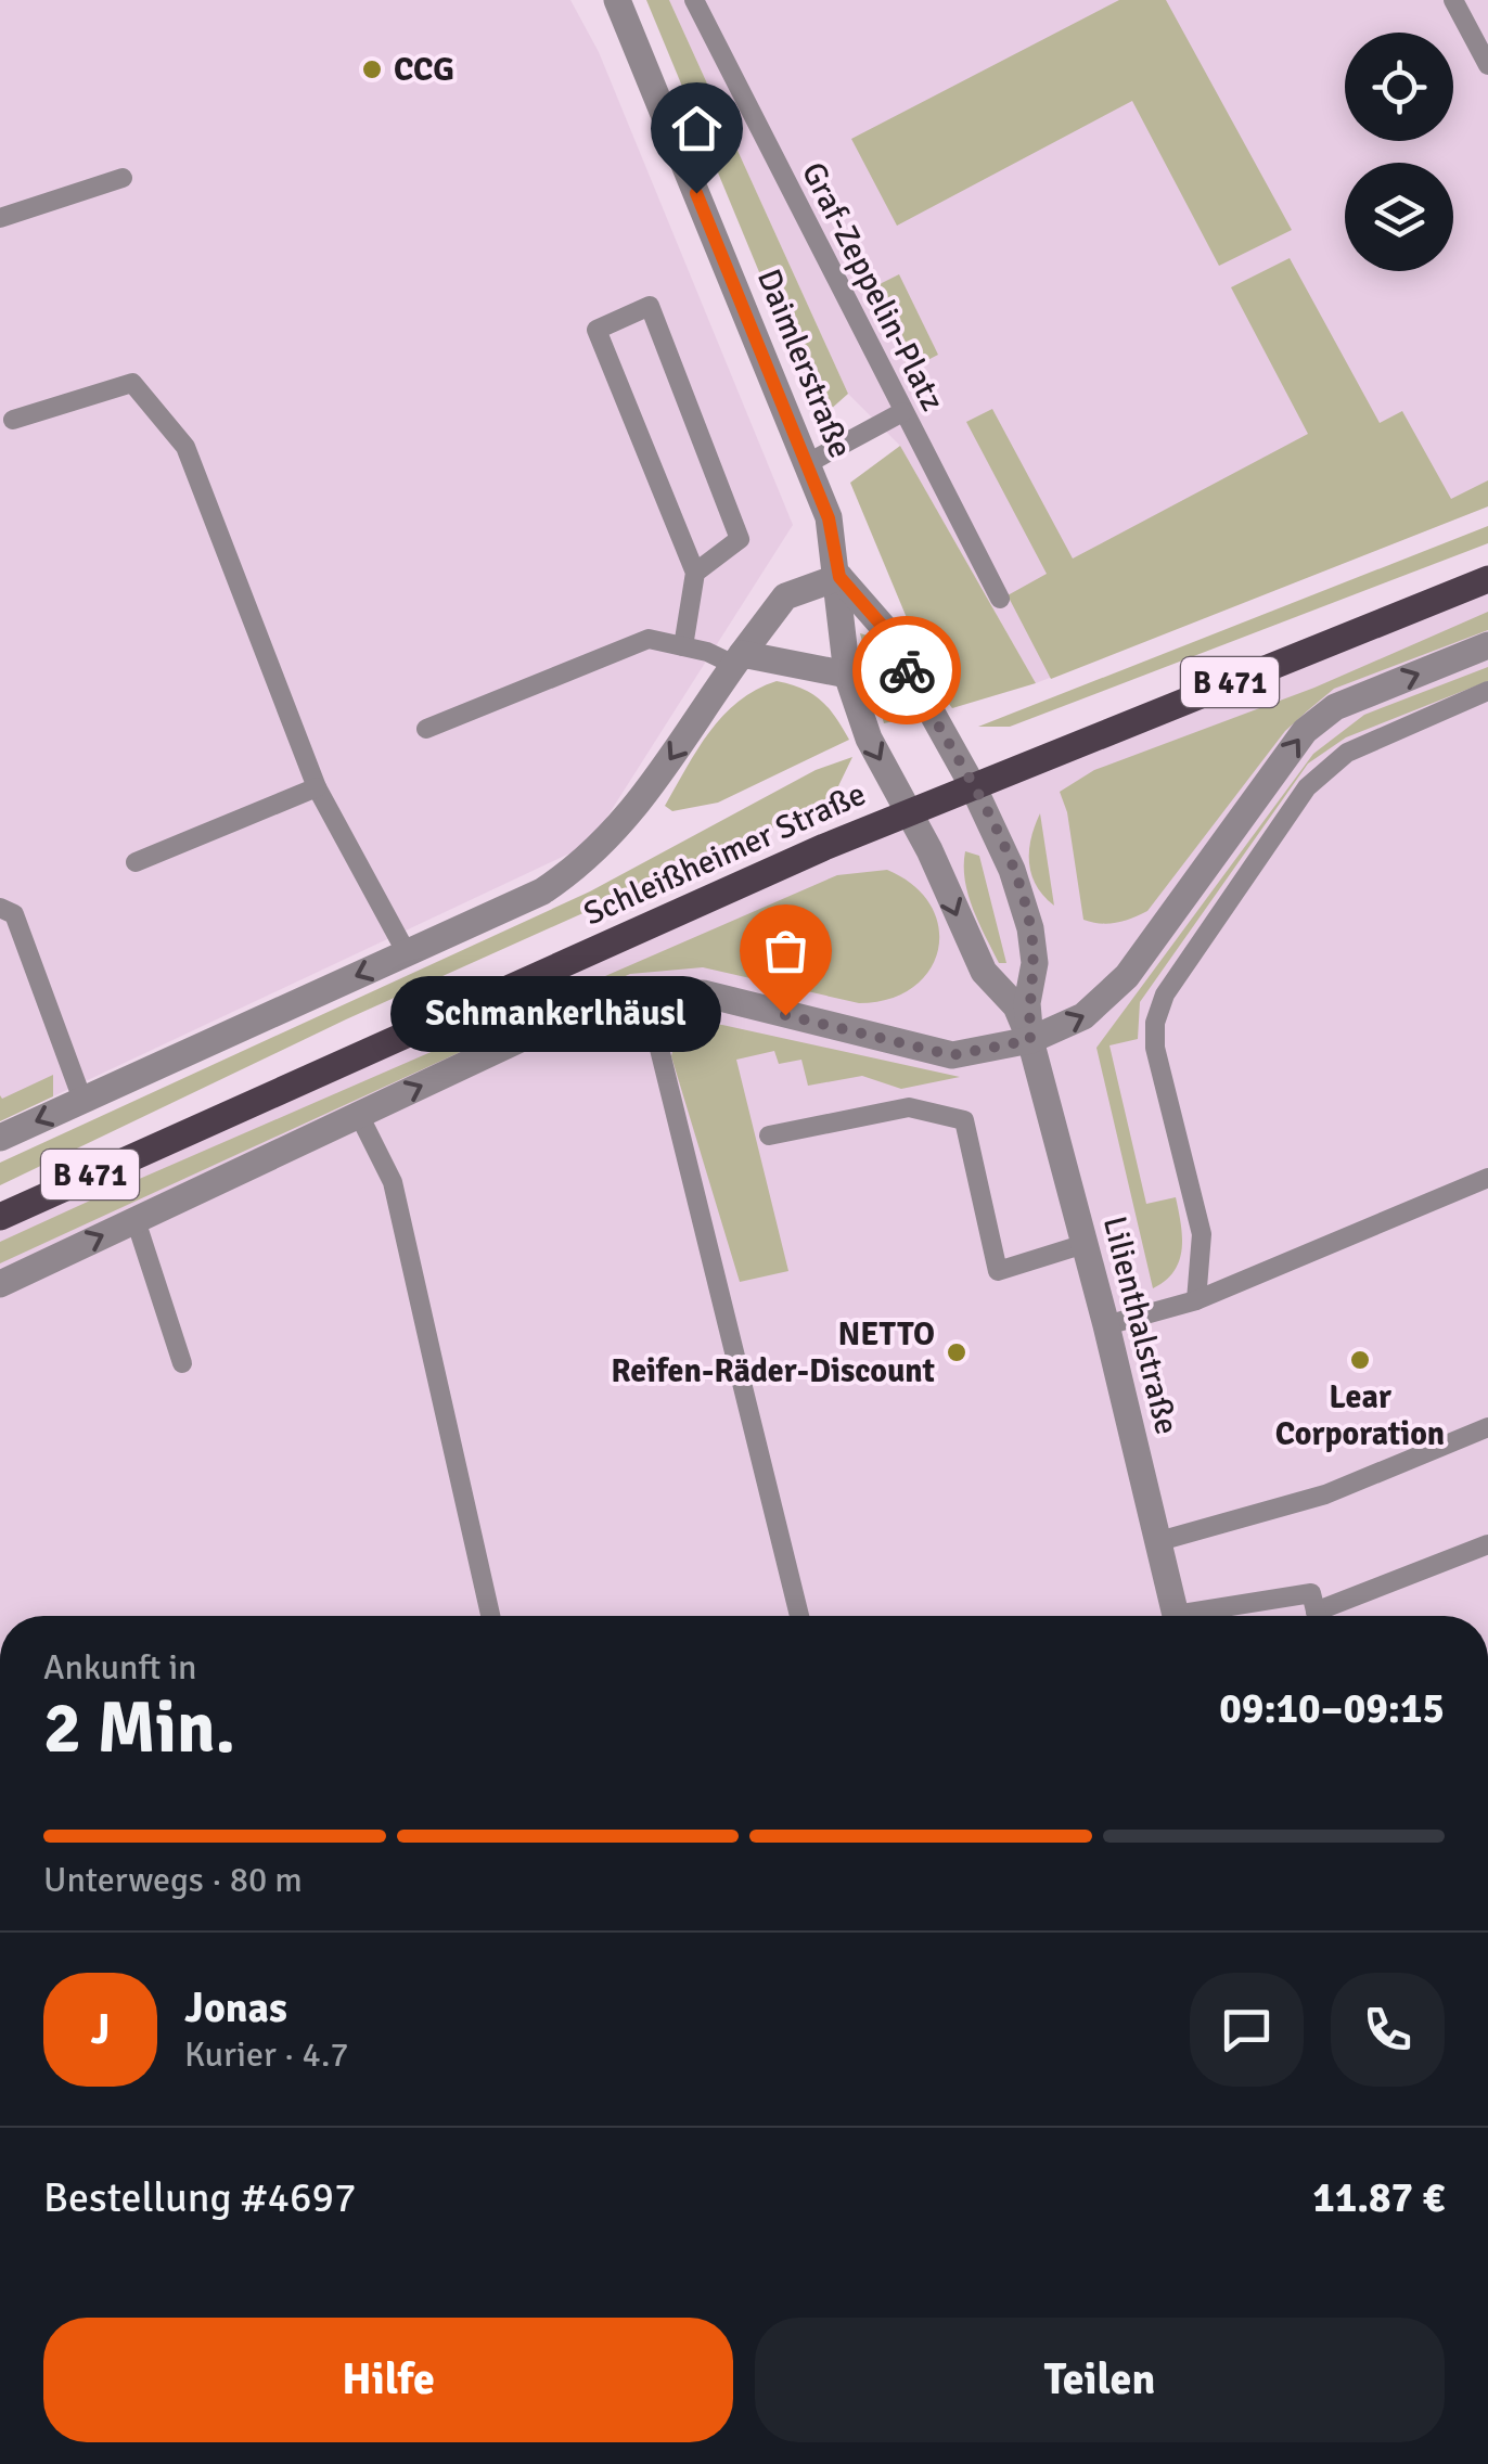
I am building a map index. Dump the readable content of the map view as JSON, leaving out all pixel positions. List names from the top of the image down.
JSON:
{
  "streets": {
    "main road": ["B 471", "Schleißheimer Straße"],
    "street": ["Daimlerstraße", "Lilienthalstraße"],
    "lane": ["Graf-Zeppelin-Platz"]
  },
  "crossings": [
    ["Daimlerstraße", "Schleißheimer Straße"],
    ["Daimlerstraße", "Lilienthalstraße"],
    ["Schleißheimer Straße", "Lilienthalstraße"]
  ],
  "places": [
    "CCG",
    "Schmankerlhäusl",
    "NETTO Reifen-Räder-Discount",
    "Lear Corporation"
  ],
  "page": {
    "bubble": "Schmankerlhäusl",
    "heading": ["2 Min.", "Ankunft in", "09:10–09:15"],
    "panel": [
      "Jonas",
      "Kurier · 4.7",
      "Bestellung #4697",
      "11.87 €"
    ],
    "bar": "Unterwegs · 80 m",
    "round": "J",
    "buttons": ["Hilfe", "Teilen"]
  }
}
